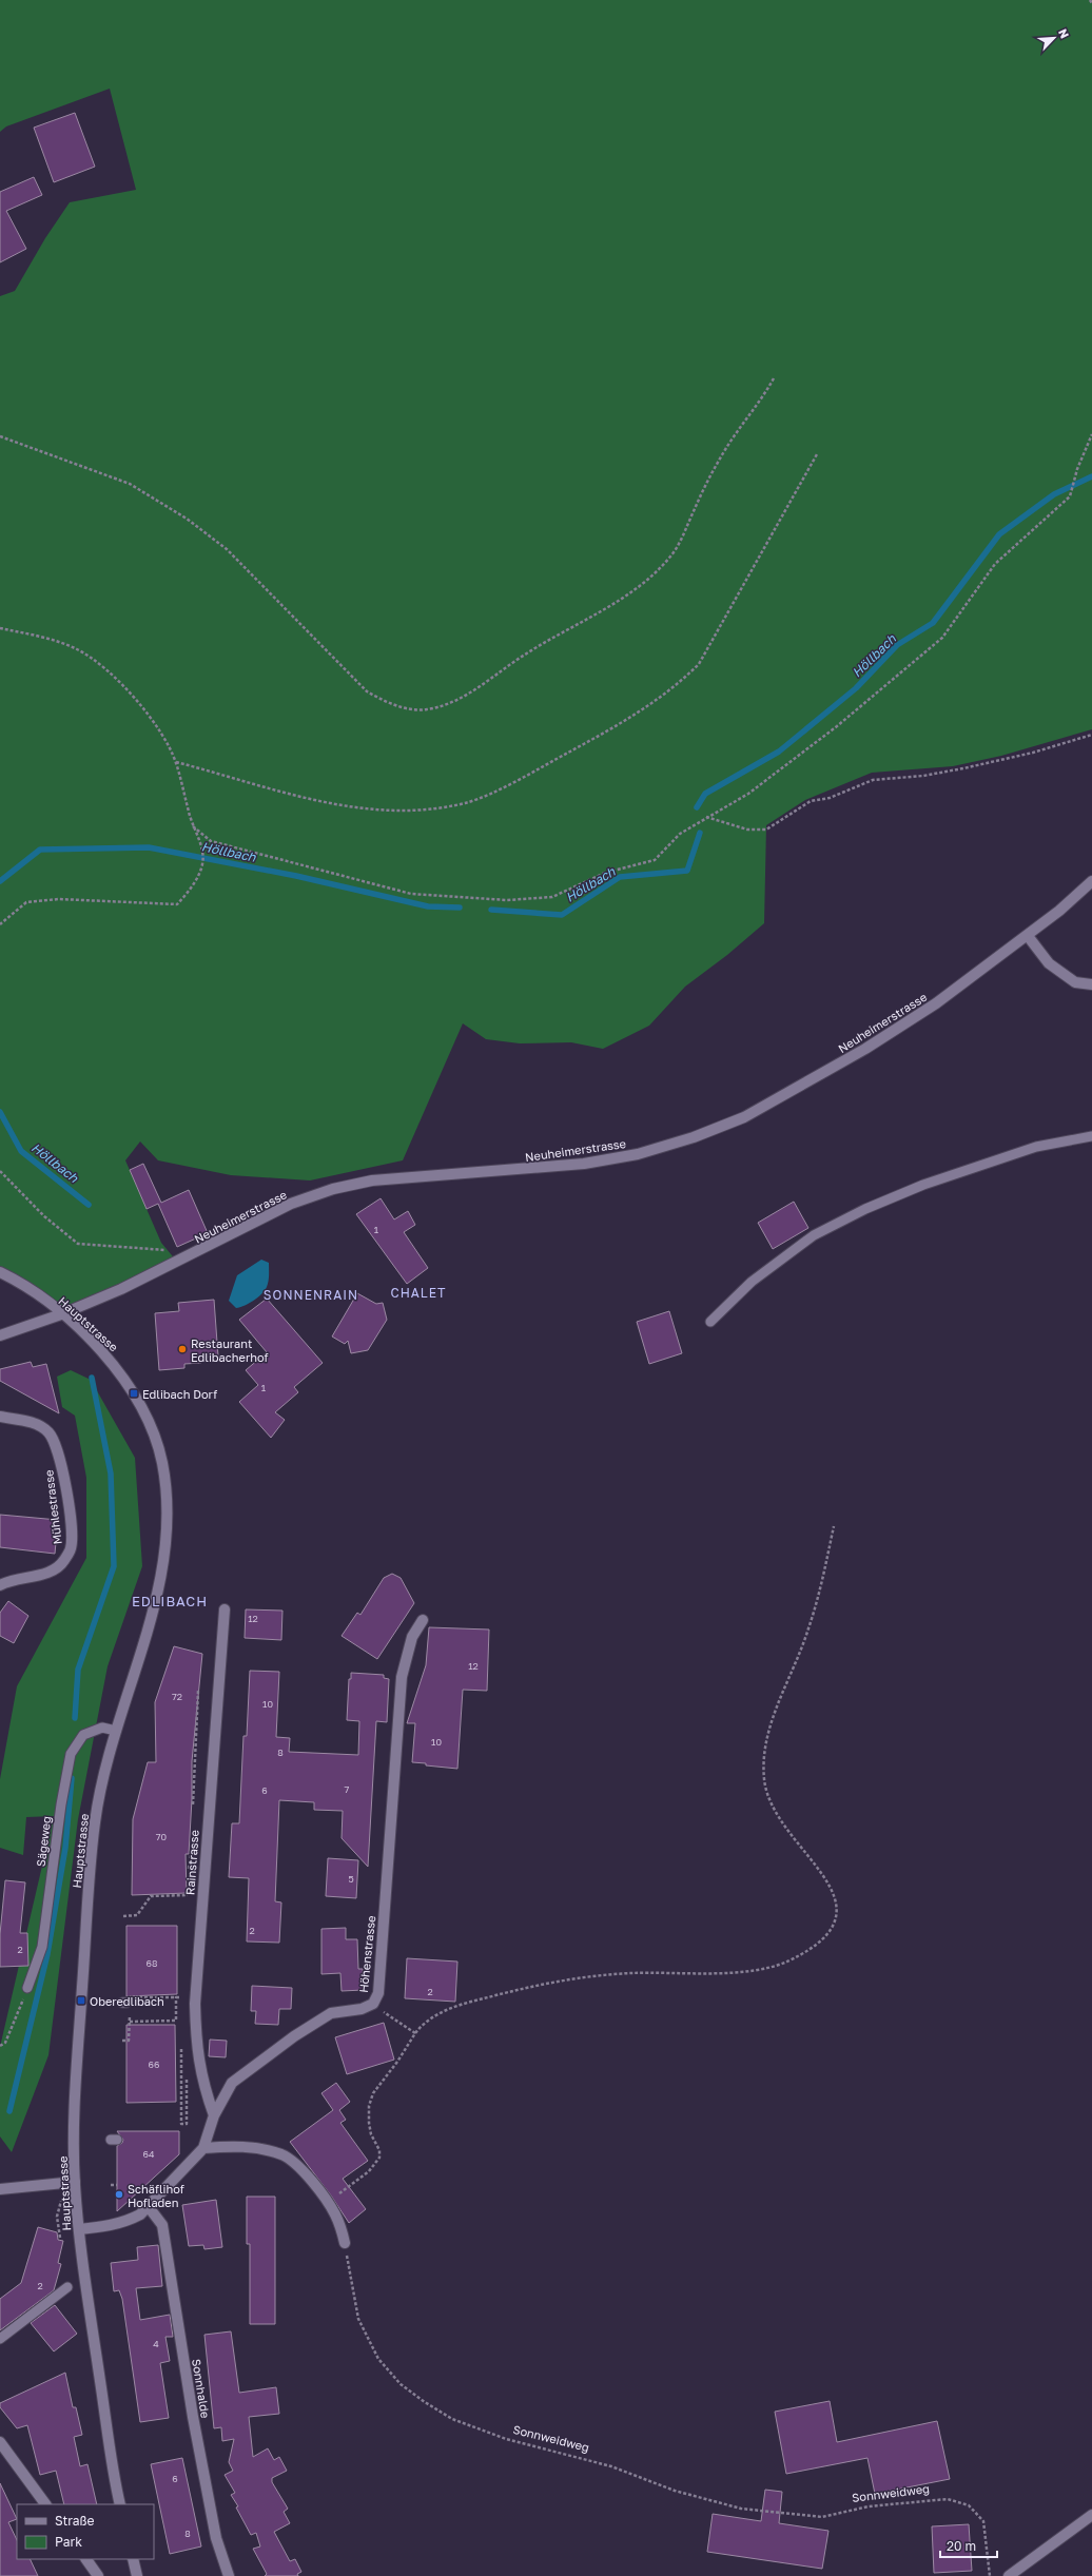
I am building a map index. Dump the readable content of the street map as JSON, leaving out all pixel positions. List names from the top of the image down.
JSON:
{
  "streets": {
    "street": [
      "Neuheimerstrasse",
      "Hauptstrasse",
      "Mühlestrasse",
      "Rainstrasse",
      "Höhenstrasse",
      "Sonnhalde"
    ],
    "lane": ["Sägeweg"],
    "path": ["Sonnweidweg"]
  },
  "crossings": [
    ["Neuheimerstrasse", "Hauptstrasse"],
    ["Hauptstrasse", "Sägeweg"],
    ["Hauptstrasse", "Höhenstrasse"],
    ["Rainstrasse", "Höhenstrasse"],
    ["Höhenstrasse", "Sonnhalde"]
  ],
  "districts": ["CHALET", "SONNENRAIN", "EDLIBACH"],
  "water": ["Höllbach"],
  "places": {
    "other": ["Restaurant Edlibacherhof", "Schäflihof Hofladen"],
    "transit": ["Edlibach Dorf", "Oberedlibach"]
  },
  "house_numbers": [
    "1",
    "1",
    "12",
    "12",
    "72",
    "10",
    "10",
    "8",
    "7",
    "6",
    "70",
    "5",
    "2",
    "2",
    "68",
    "2",
    "66",
    "64",
    "2",
    "4",
    "6",
    "8"
  ],
  "legend": ["Straße", "Park"],
  "scale_bar": "20 m",
  "north": "top right"
}
